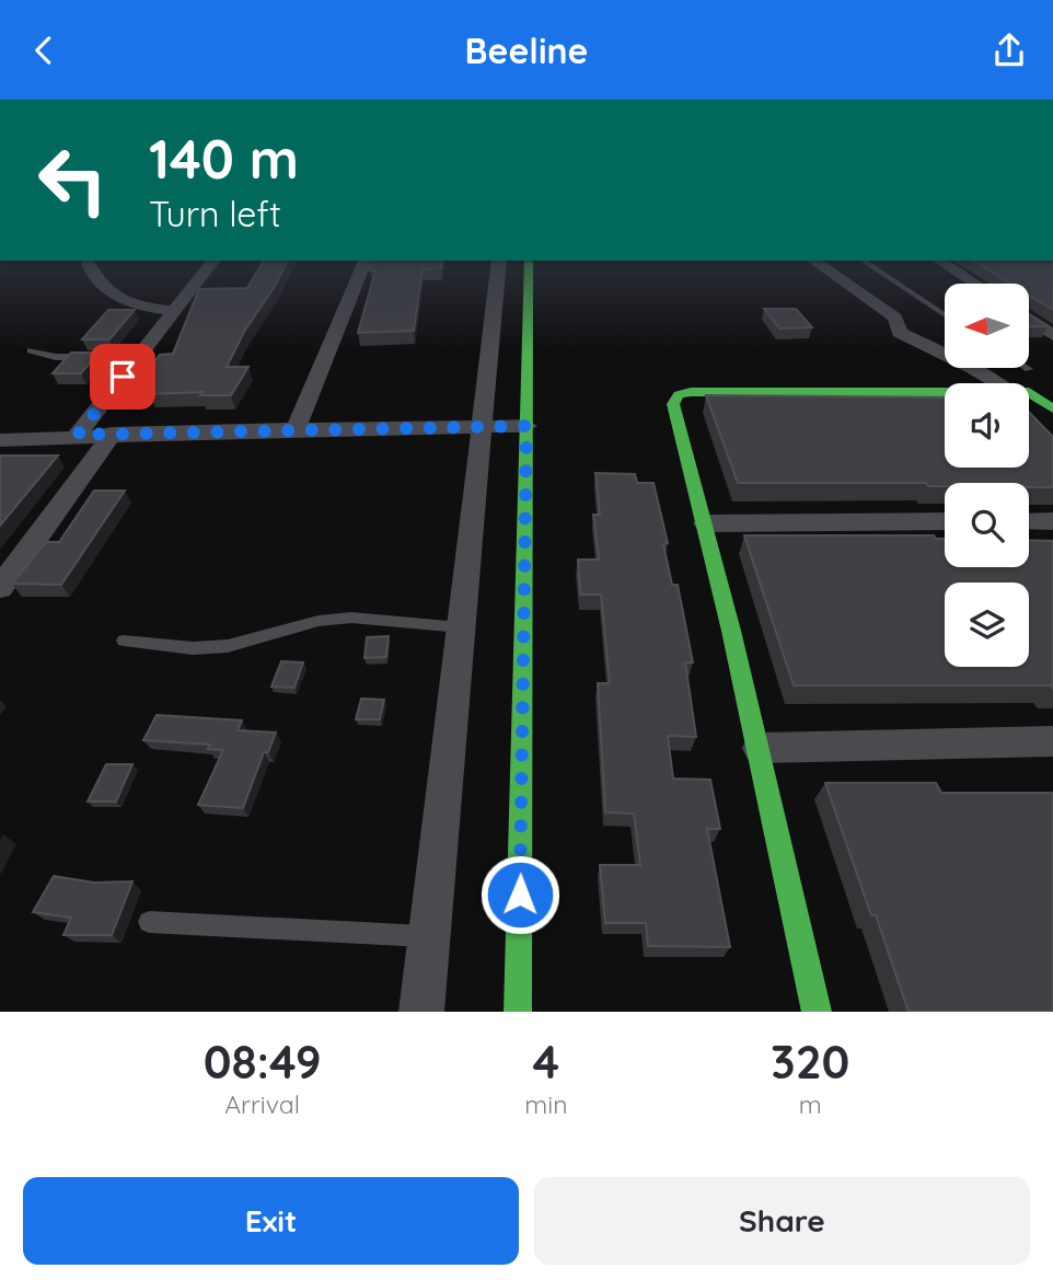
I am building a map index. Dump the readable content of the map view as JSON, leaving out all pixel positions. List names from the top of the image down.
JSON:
{
  "north": "left",
  "page": {
    "header": "Beeline",
    "turn": ["140 m", "Turn left"],
    "eta": [
      "08:49",
      "Arrival",
      "4",
      "min",
      "320",
      "m"
    ],
    "buttons": ["Exit", "Share"]
  }
}
